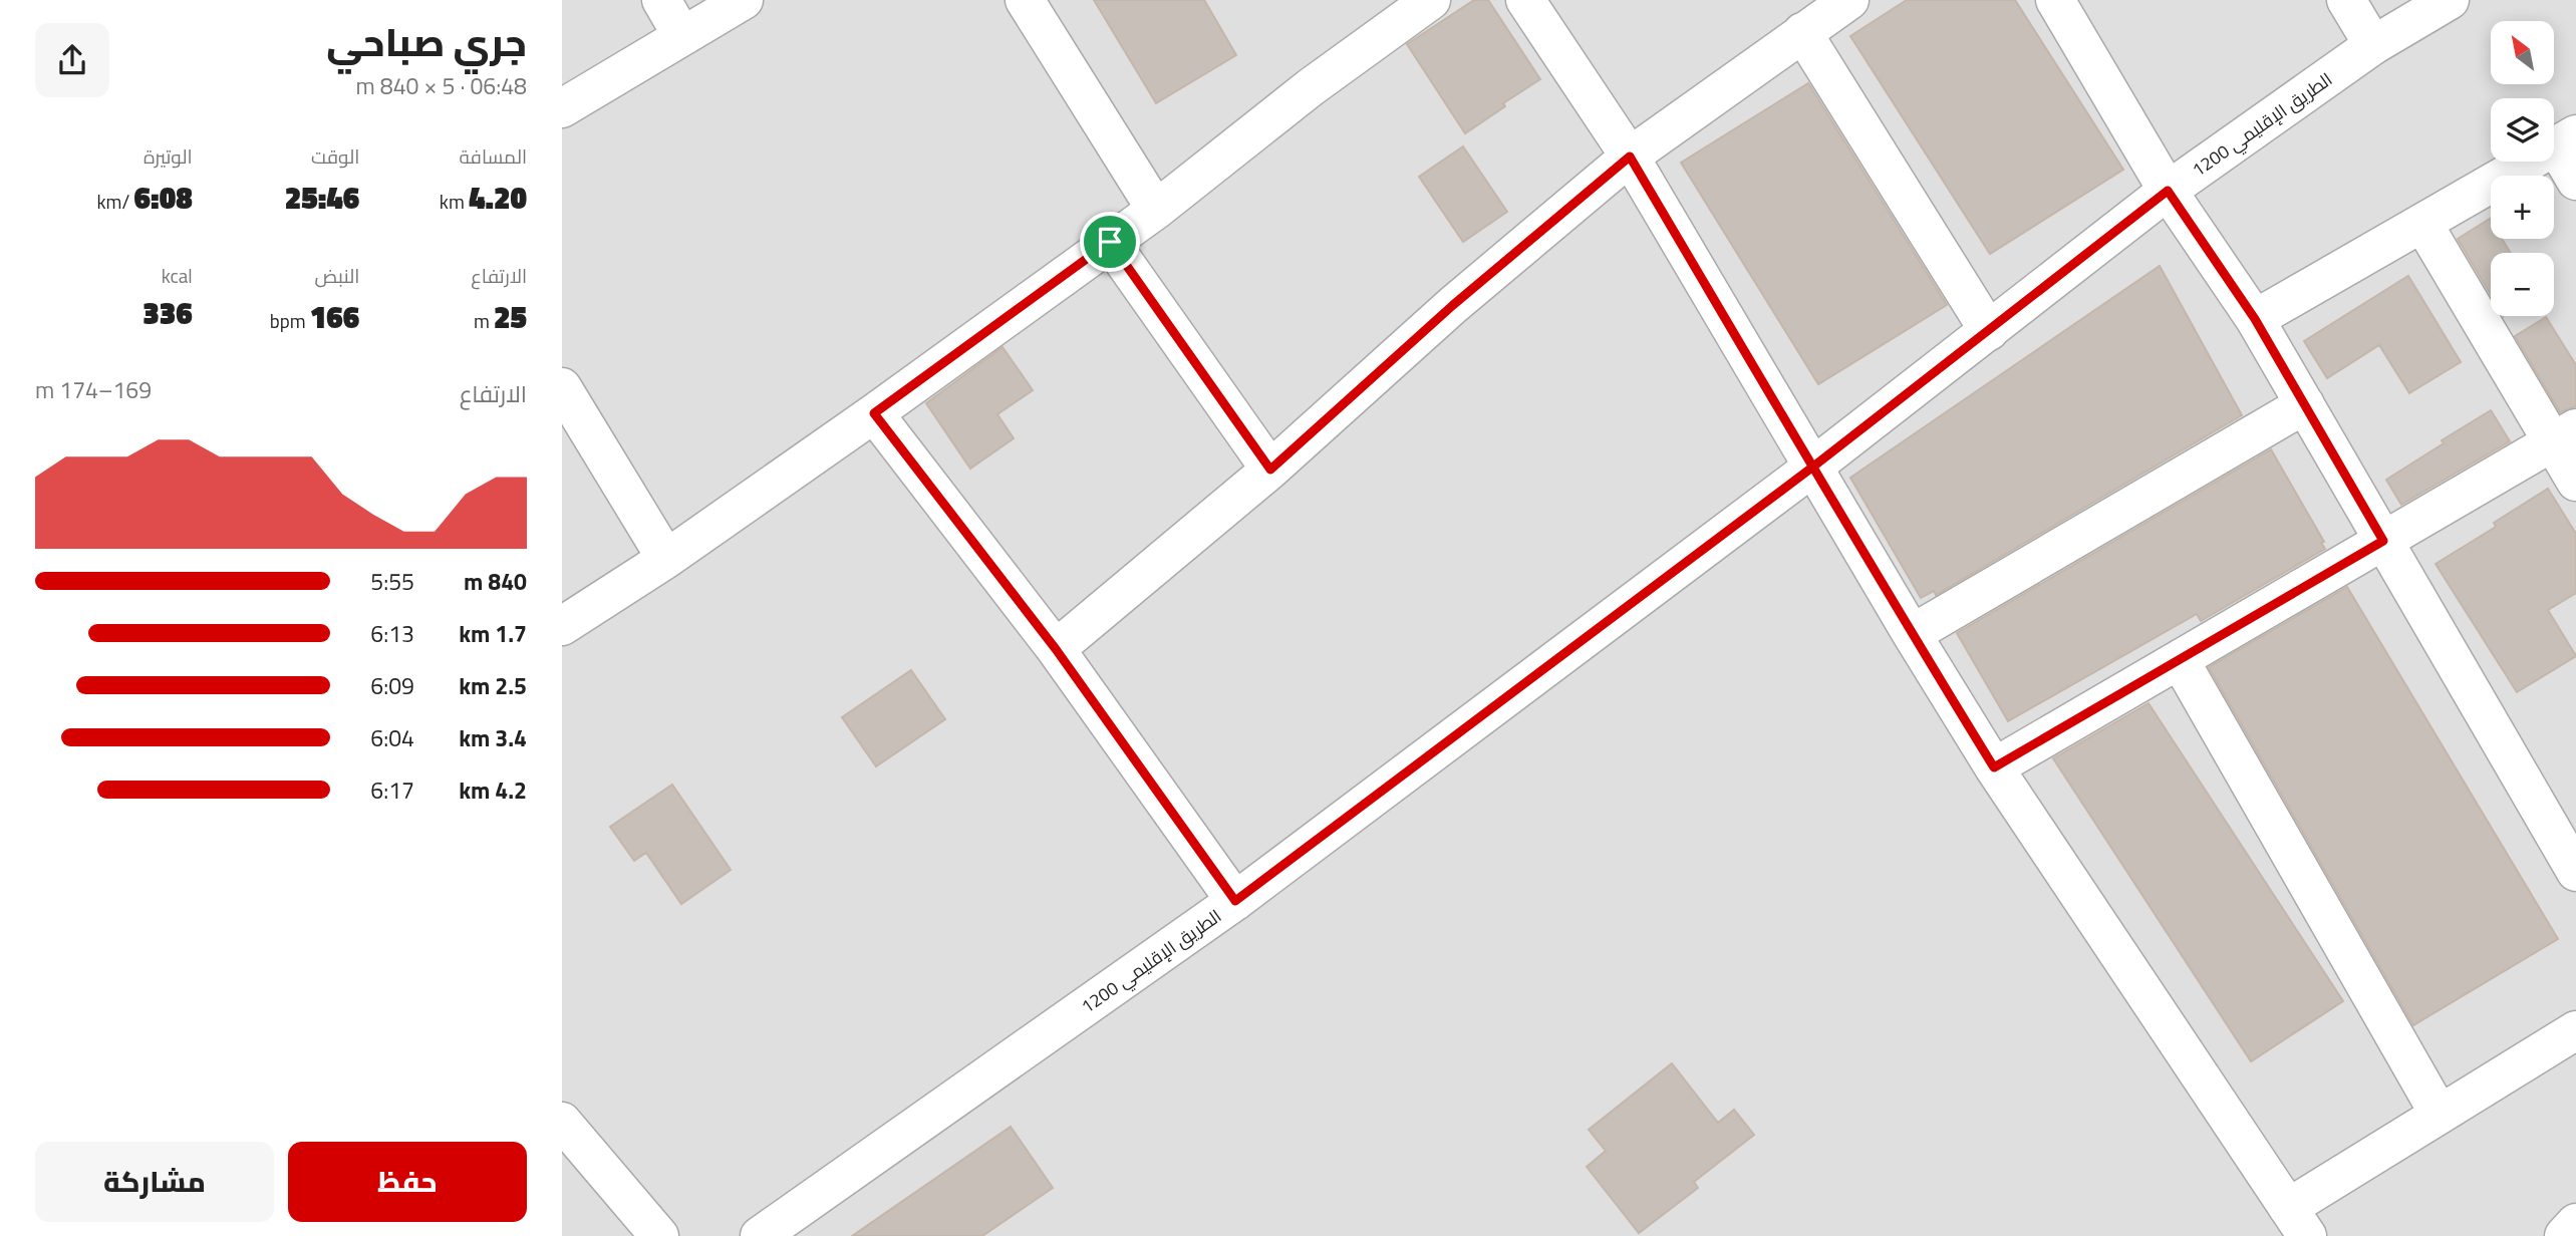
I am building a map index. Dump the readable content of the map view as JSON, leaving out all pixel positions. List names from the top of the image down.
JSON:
{
  "streets": {
    "street": ["الطريق الإقليمي 1200"]
  },
  "north": "top left",
  "page": {
    "heading": ["جري صباحي", "06:48 · 5 × 840 m"],
    "map_buttons": ["+", "−"],
    "stats": [
      ["المسافة", "4.20 km"],
      ["الوقت", "25:46"],
      ["الوتيرة", "6:08 /km"],
      ["الارتفاع", "25 m"],
      ["النبض", "166 bpm"],
      ["kcal", "336"]
    ],
    "chart": ["الارتفاع", "169–174 m"],
    "list": [
      {
        "name": "840 m",
        "note": "5:55"
      },
      {
        "name": "1.7 km",
        "note": "6:13"
      },
      {
        "name": "2.5 km",
        "note": "6:09"
      },
      {
        "name": "3.4 km",
        "note": "6:04"
      },
      {
        "name": "4.2 km",
        "note": "6:17"
      }
    ],
    "buttons": ["حفظ", "مشاركة"]
  }
}
